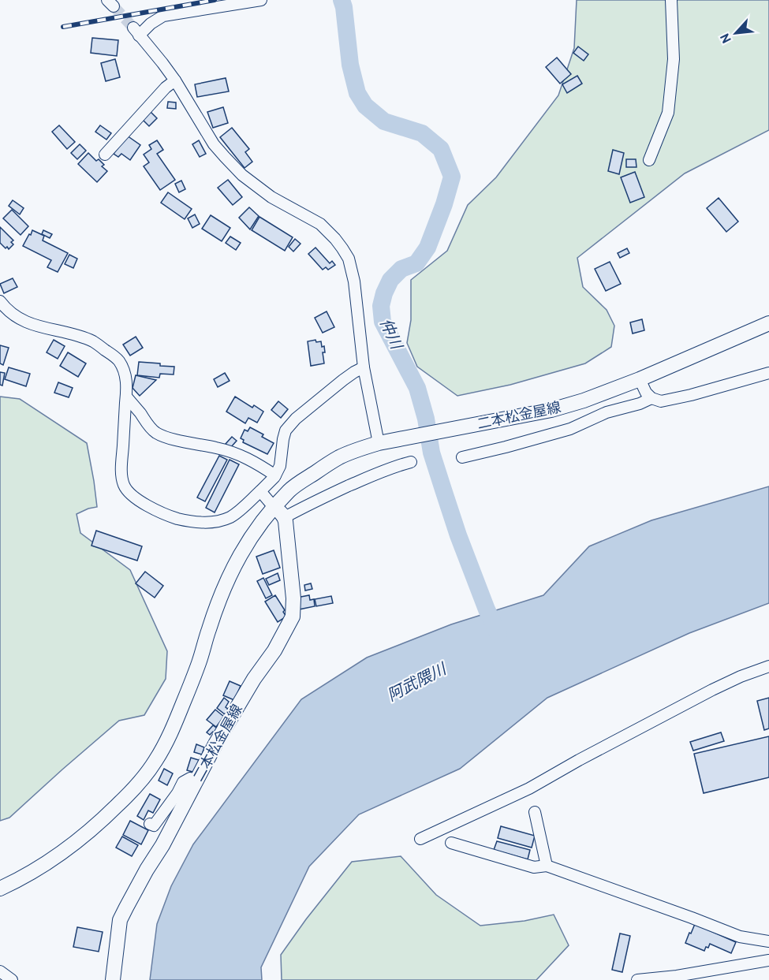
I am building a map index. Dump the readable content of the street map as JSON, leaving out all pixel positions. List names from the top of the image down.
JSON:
{
  "streets": {
    "main road": ["二本松金屋線"]
  },
  "water": ["仲川", "阿武隈川"],
  "north": "bottom left"
}
